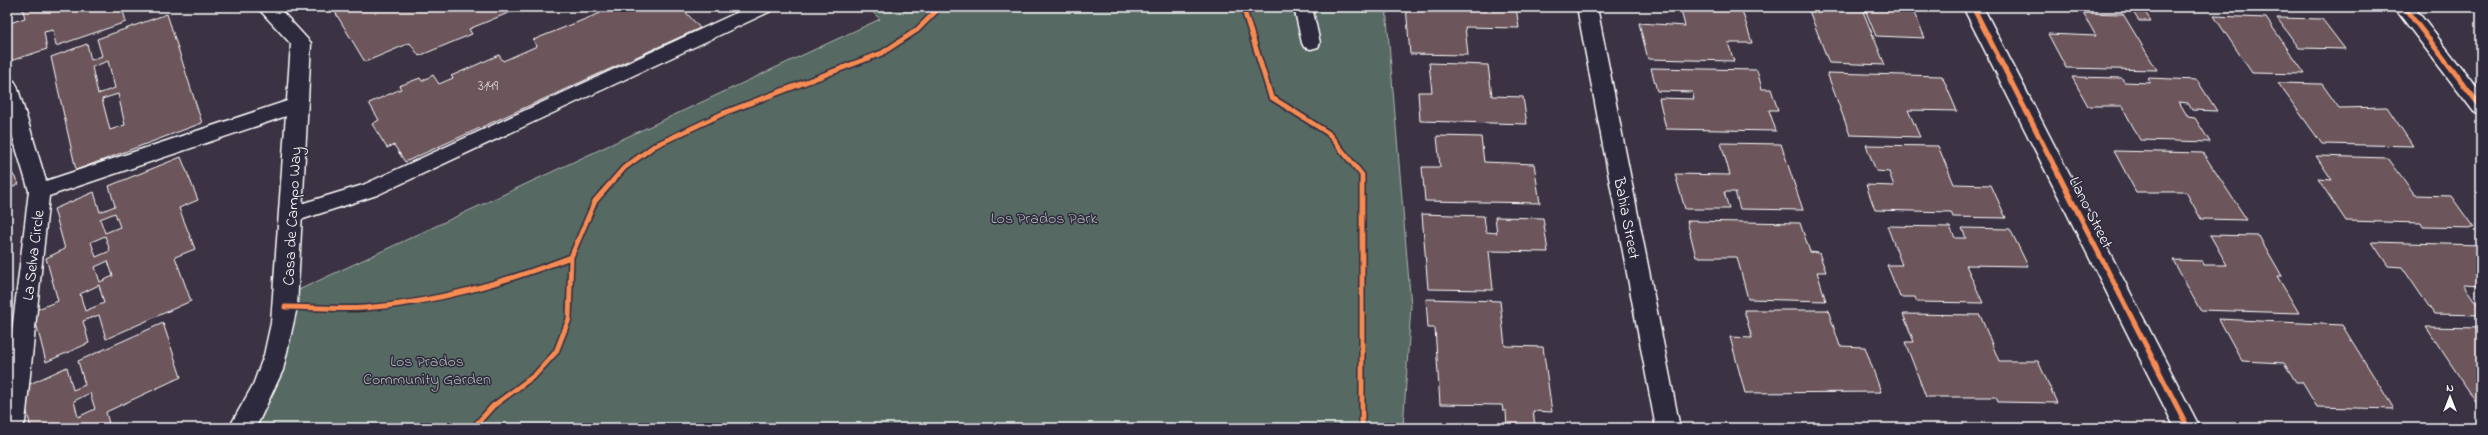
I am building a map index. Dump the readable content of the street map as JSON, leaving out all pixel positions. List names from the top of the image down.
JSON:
{
  "streets": {
    "street": ["Llano Street", "Casa de Campo Way", "Bahia Street"],
    "lane": ["La Selva Circle"]
  },
  "parks": ["Los Prados Park", "Los Prados Community Garden"],
  "house_numbers": ["3149"],
  "north": "top"
}
